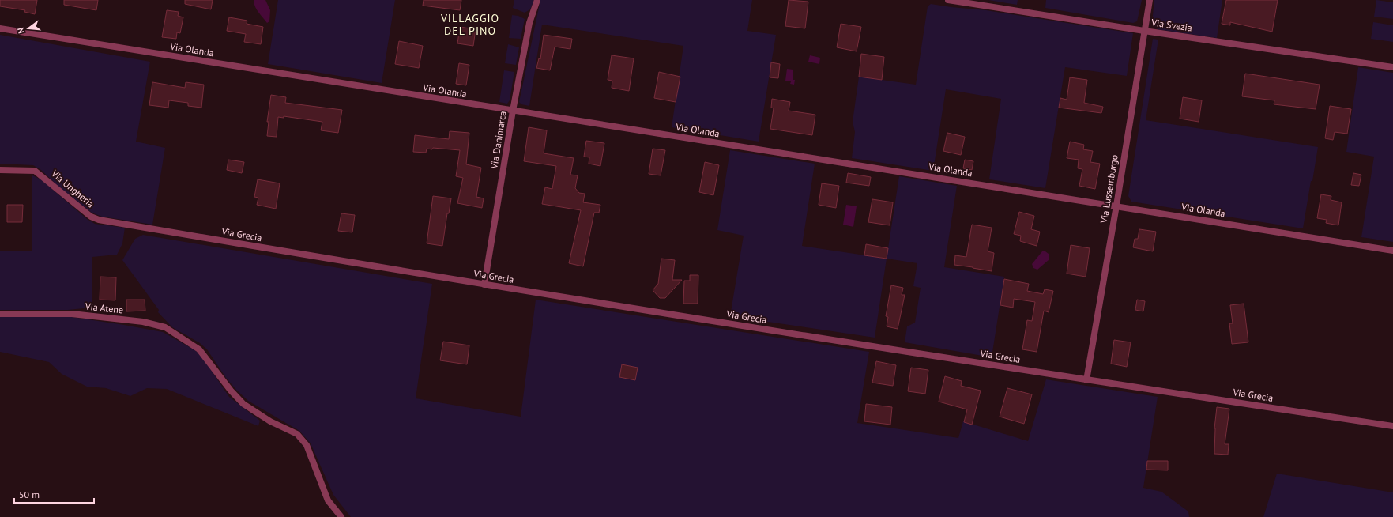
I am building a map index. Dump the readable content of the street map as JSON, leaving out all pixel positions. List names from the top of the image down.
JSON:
{
  "streets": {
    "street": [
      "Via Svezia",
      "Via Olanda",
      "Via Danimarca",
      "Via Ungheria",
      "Via Lussemburgo",
      "Via Grecia",
      "Via Atene"
    ]
  },
  "crossings": [
    ["Via Svezia", "Via Lussemburgo"],
    ["Via Olanda", "Via Danimarca"],
    ["Via Olanda", "Via Lussemburgo"],
    ["Via Danimarca", "Via Grecia"],
    ["Via Ungheria", "Via Grecia"],
    ["Via Lussemburgo", "Via Grecia"]
  ],
  "districts": ["VILLAGGIO DEL PINO"],
  "scale_bar": "50 m",
  "north": "left"
}
